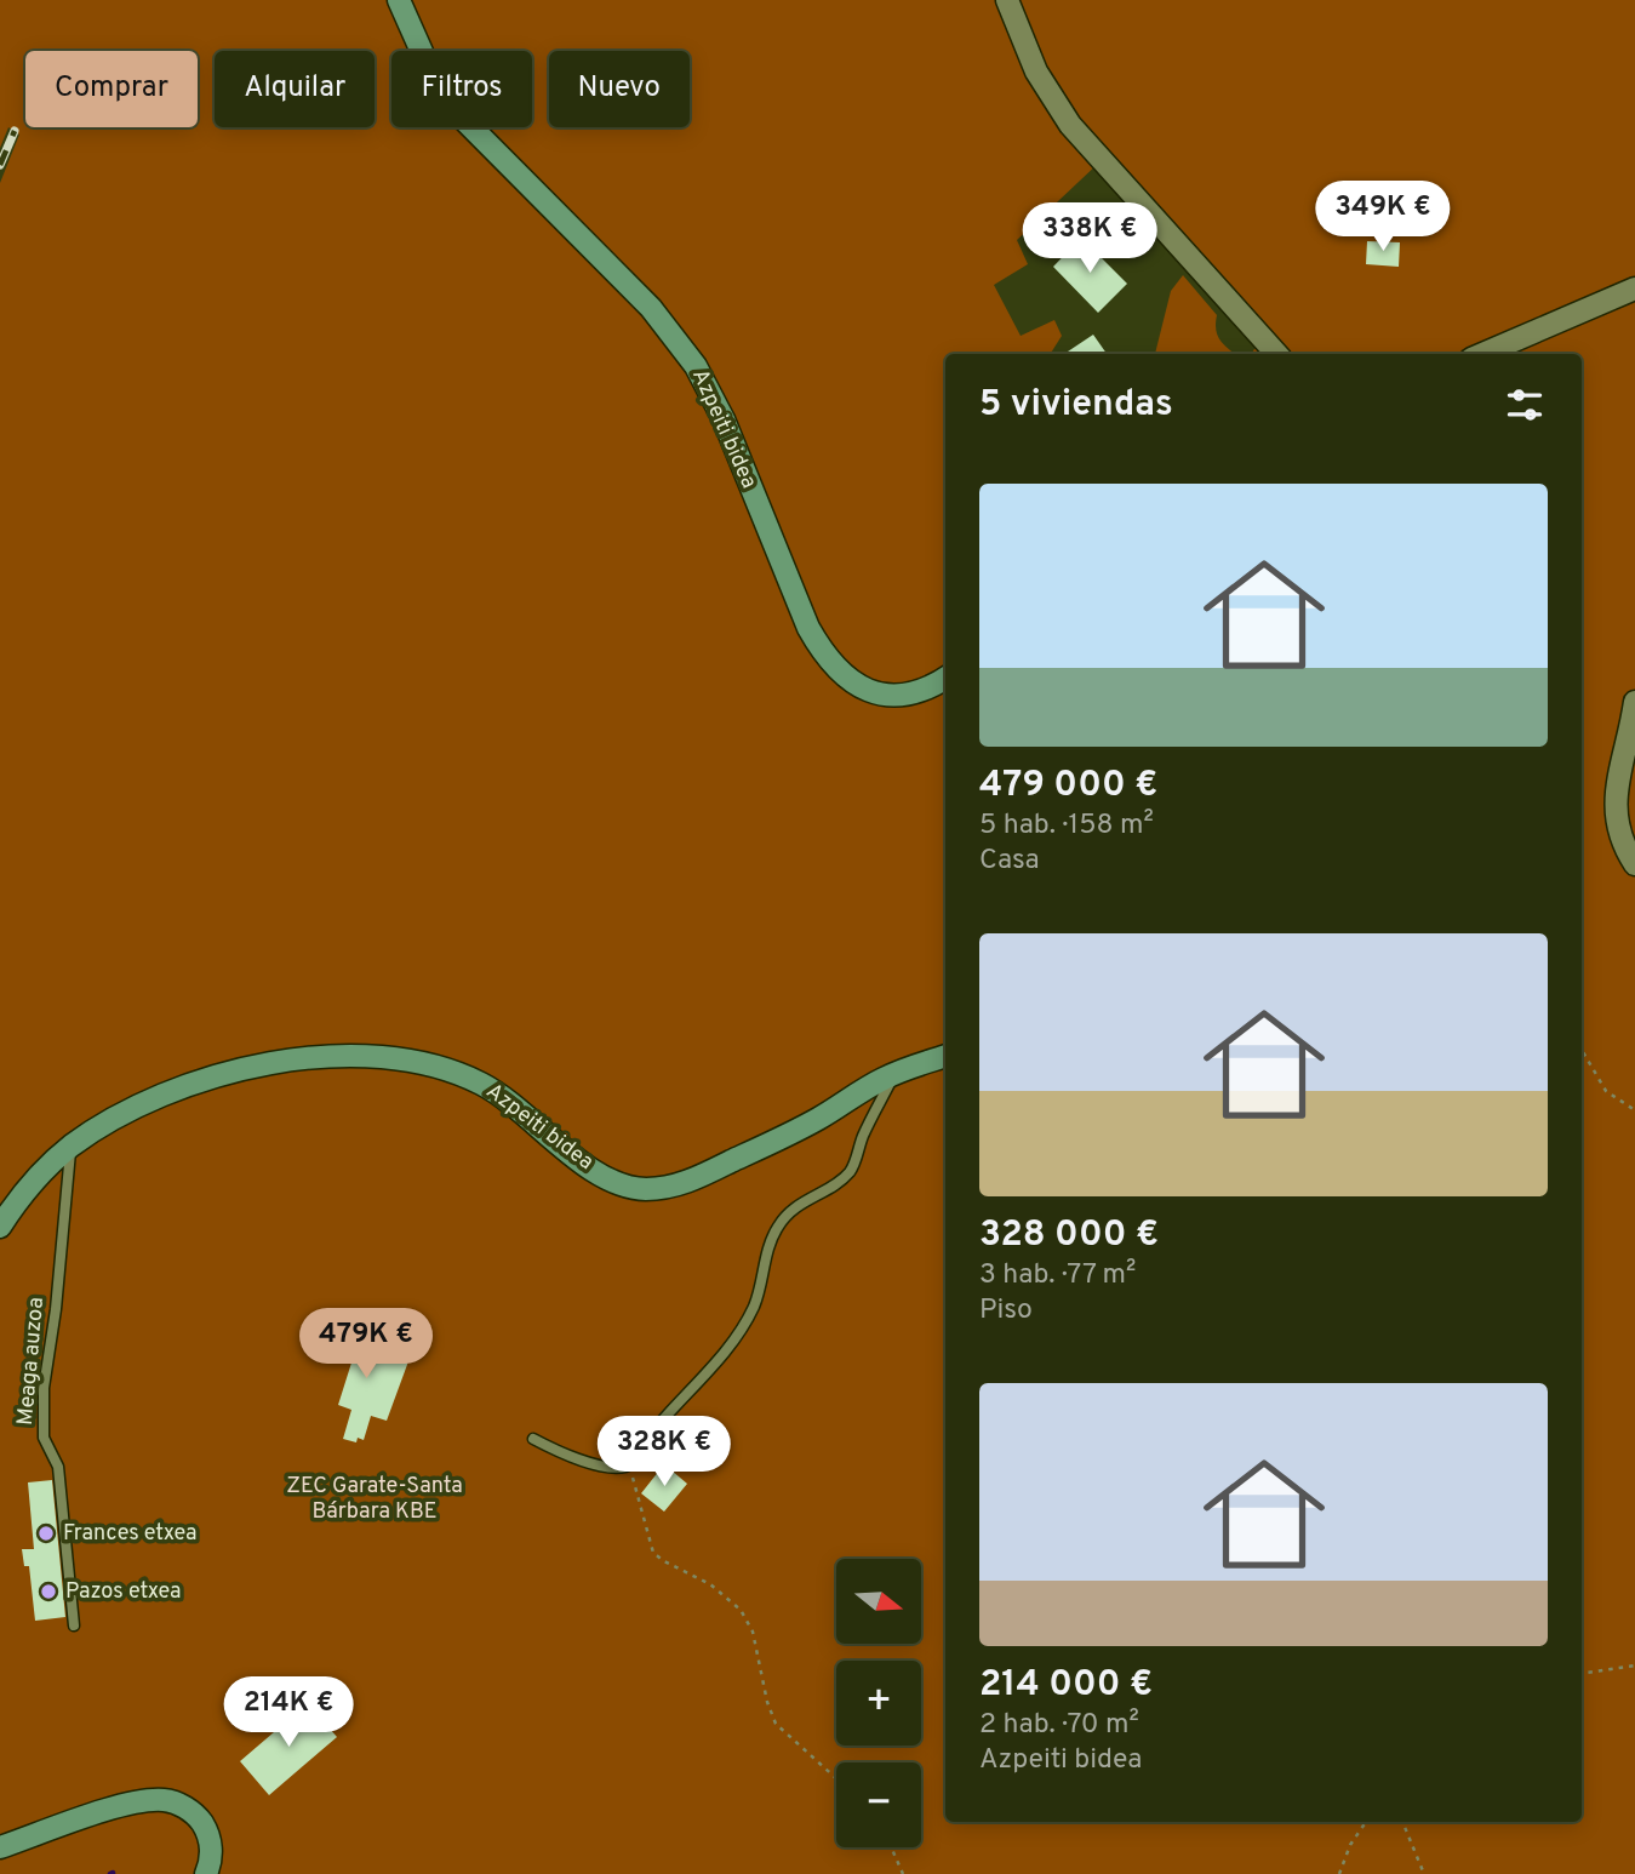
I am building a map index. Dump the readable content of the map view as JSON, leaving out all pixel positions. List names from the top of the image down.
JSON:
{
  "streets": {
    "main road": ["Azpeiti bidea"],
    "lane": ["Meaga auzoa"]
  },
  "crossings": [
    ["Azpeiti bidea", "Meaga auzoa"]
  ],
  "parks": ["ZEC Garate-Santa Bárbara KBE"],
  "places": ["Frances etxea", "Pazos etxea"],
  "north": "right",
  "page": {
    "chip": [
      "Comprar",
      "Alquilar",
      "Filtros",
      "Nuevo"
    ],
    "price": [
      "349K €",
      "338K €",
      "479K €",
      "328K €",
      "214K €"
    ],
    "heading": "5 viviendas",
    "list": [
      {
        "name": "479 000 €",
        "note": "5 hab. · 158 m² · Casa"
      },
      {
        "name": "328 000 €",
        "note": "3 hab. · 77 m² · Piso"
      },
      {
        "name": "214 000 €",
        "note": "2 hab. · 70 m² · Azpeiti bidea"
      }
    ],
    "map_buttons": ["+", "−"]
  }
}
